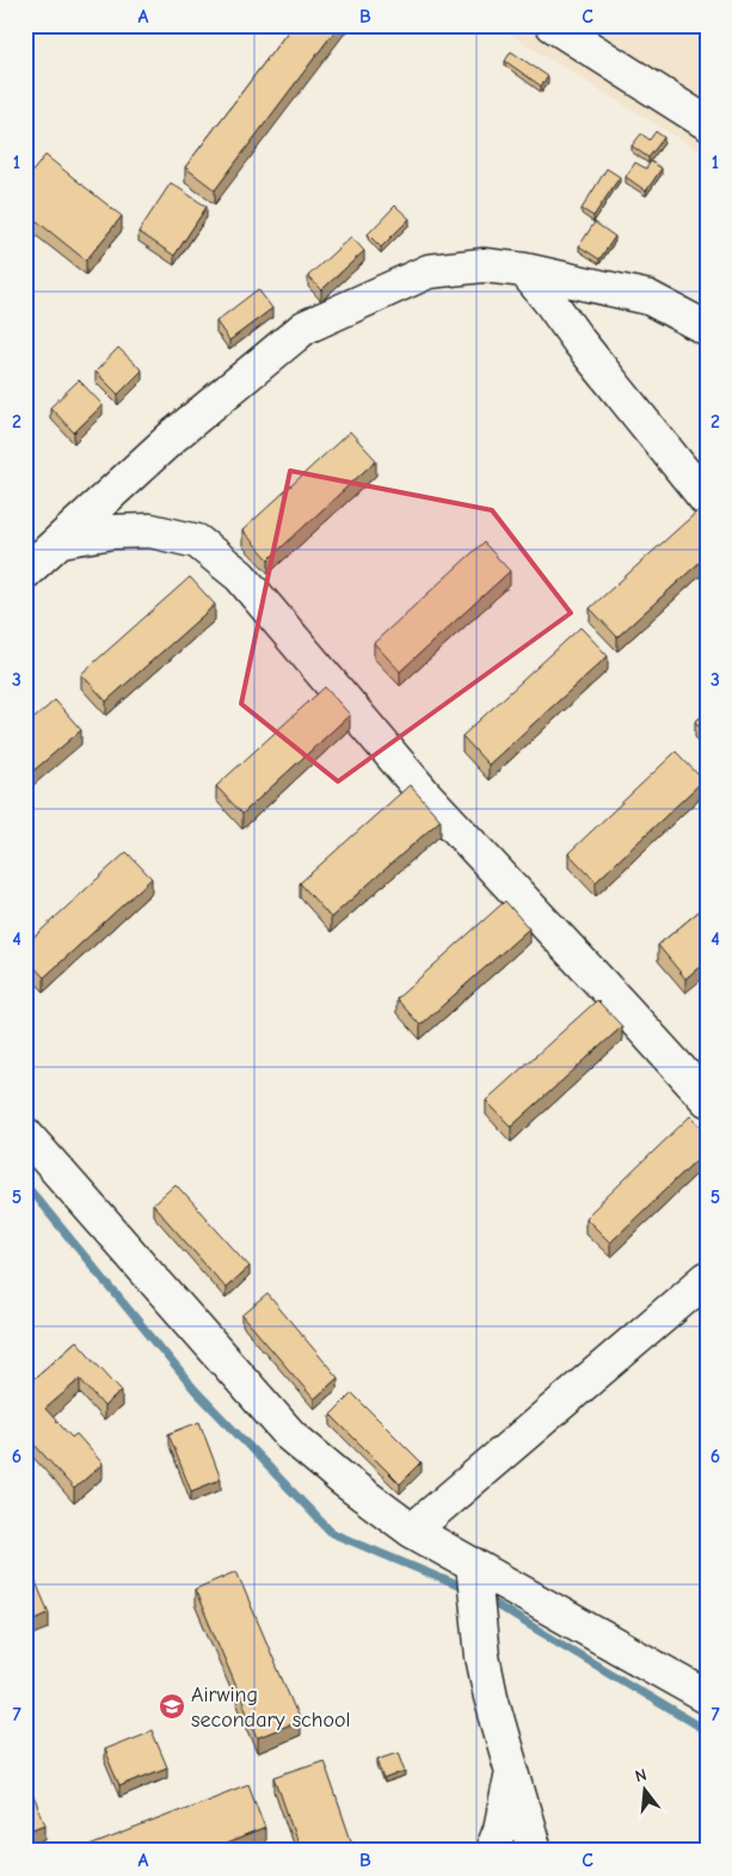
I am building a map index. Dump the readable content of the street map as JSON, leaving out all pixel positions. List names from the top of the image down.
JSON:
{
  "places": {
    "school or university": ["Airwing secondary school"]
  },
  "north": "top",
  "grid": {
    "columns": ["A", "B", "C"],
    "rows": [
      "1",
      "2",
      "3",
      "4",
      "5",
      "6",
      "7"
    ]
  }
}
